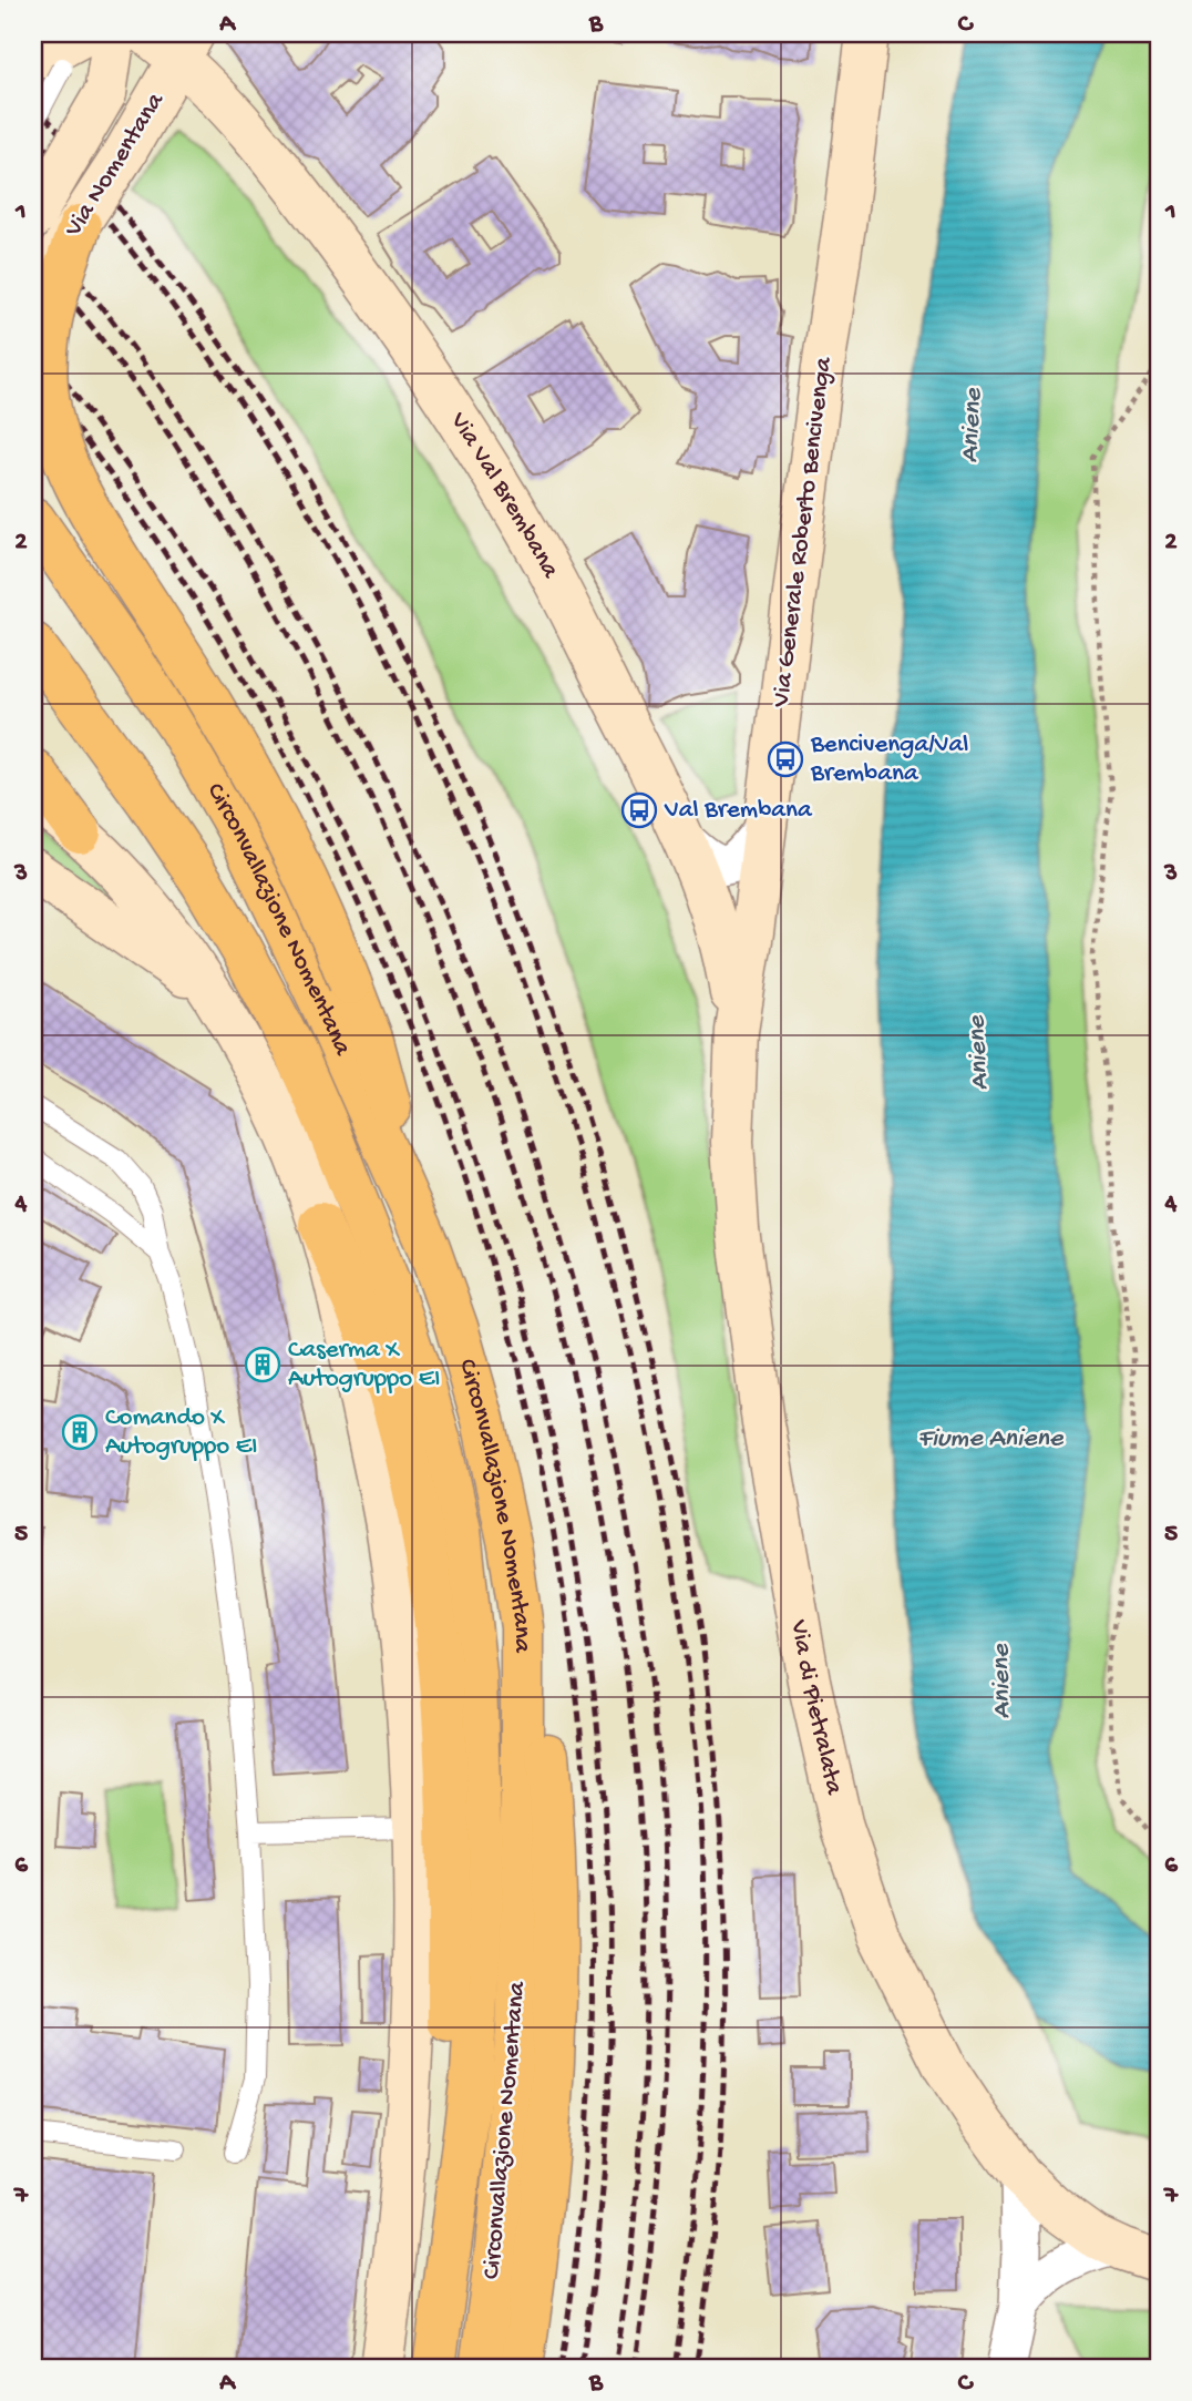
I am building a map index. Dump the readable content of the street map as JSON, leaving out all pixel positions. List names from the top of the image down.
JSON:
{
  "streets": {
    "highway": ["Circonvallazione Nomentana"],
    "street": [
      "Via Nomentana",
      "Via Val Brembana",
      "Via Generale Roberto Bencivenga",
      "Via di Pietralata"
    ]
  },
  "crossings": [
    ["Via Nomentana", "Via Val Brembana"],
    ["Via Val Brembana", "Via Generale Roberto Bencivenga"],
    ["Via Val Brembana", "Via di Pietralata"],
    ["Via Generale Roberto Bencivenga", "Via di Pietralata"]
  ],
  "water": ["Aniene", "Fiume Aniene"],
  "places": {
    "bus stop": ["Bencivenga/Val Brembana", "Val Brembana"],
    "building": ["Caserma X Autogruppo EI", "Comando X Autogruppo EI"]
  },
  "grid": {
    "columns": ["A", "B", "C"],
    "rows": [
      "1",
      "2",
      "3",
      "4",
      "5",
      "6",
      "7"
    ]
  }
}
